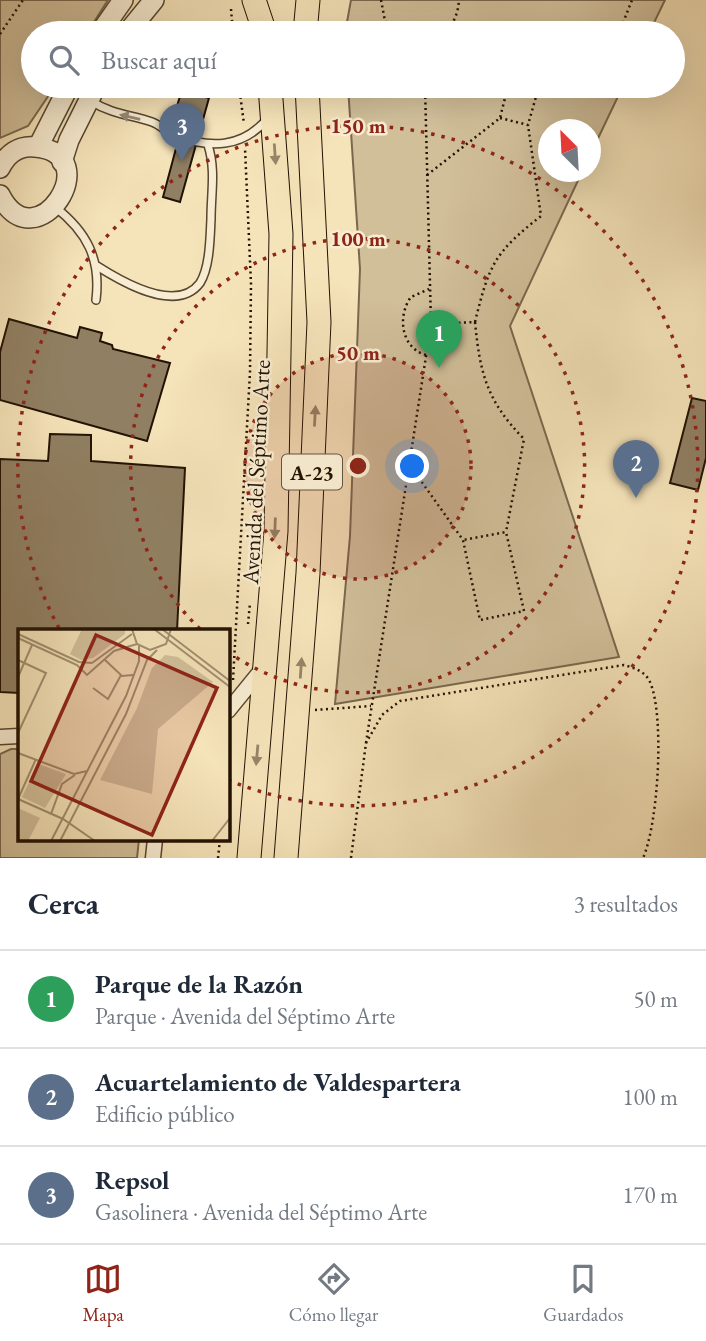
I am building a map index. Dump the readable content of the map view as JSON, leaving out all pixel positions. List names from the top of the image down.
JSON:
{
  "streets": {
    "main road": ["Avenida del Séptimo Arte", "A-23"]
  },
  "north": "top left",
  "page": {
    "search": "Buscar aquí",
    "pins": ["3", "1", "2"],
    "heading": ["Cerca", "3 resultados"],
    "list": [
      {
        "mark": "1",
        "name": "Parque de la Razón",
        "note": "Parque · Avenida del Séptimo Arte",
        "value": "50 m"
      },
      {
        "mark": "2",
        "name": "Acuartelamiento de Valdespartera",
        "note": "Edificio público",
        "value": "100 m"
      },
      {
        "mark": "3",
        "name": "Repsol",
        "note": "Gasolinera · Avenida del Séptimo Arte",
        "value": "170 m"
      }
    ],
    "nav": ["Mapa", "Cómo llegar", "Guardados"]
  },
  "rings": ["150 m", "100 m", "50 m"]
}
